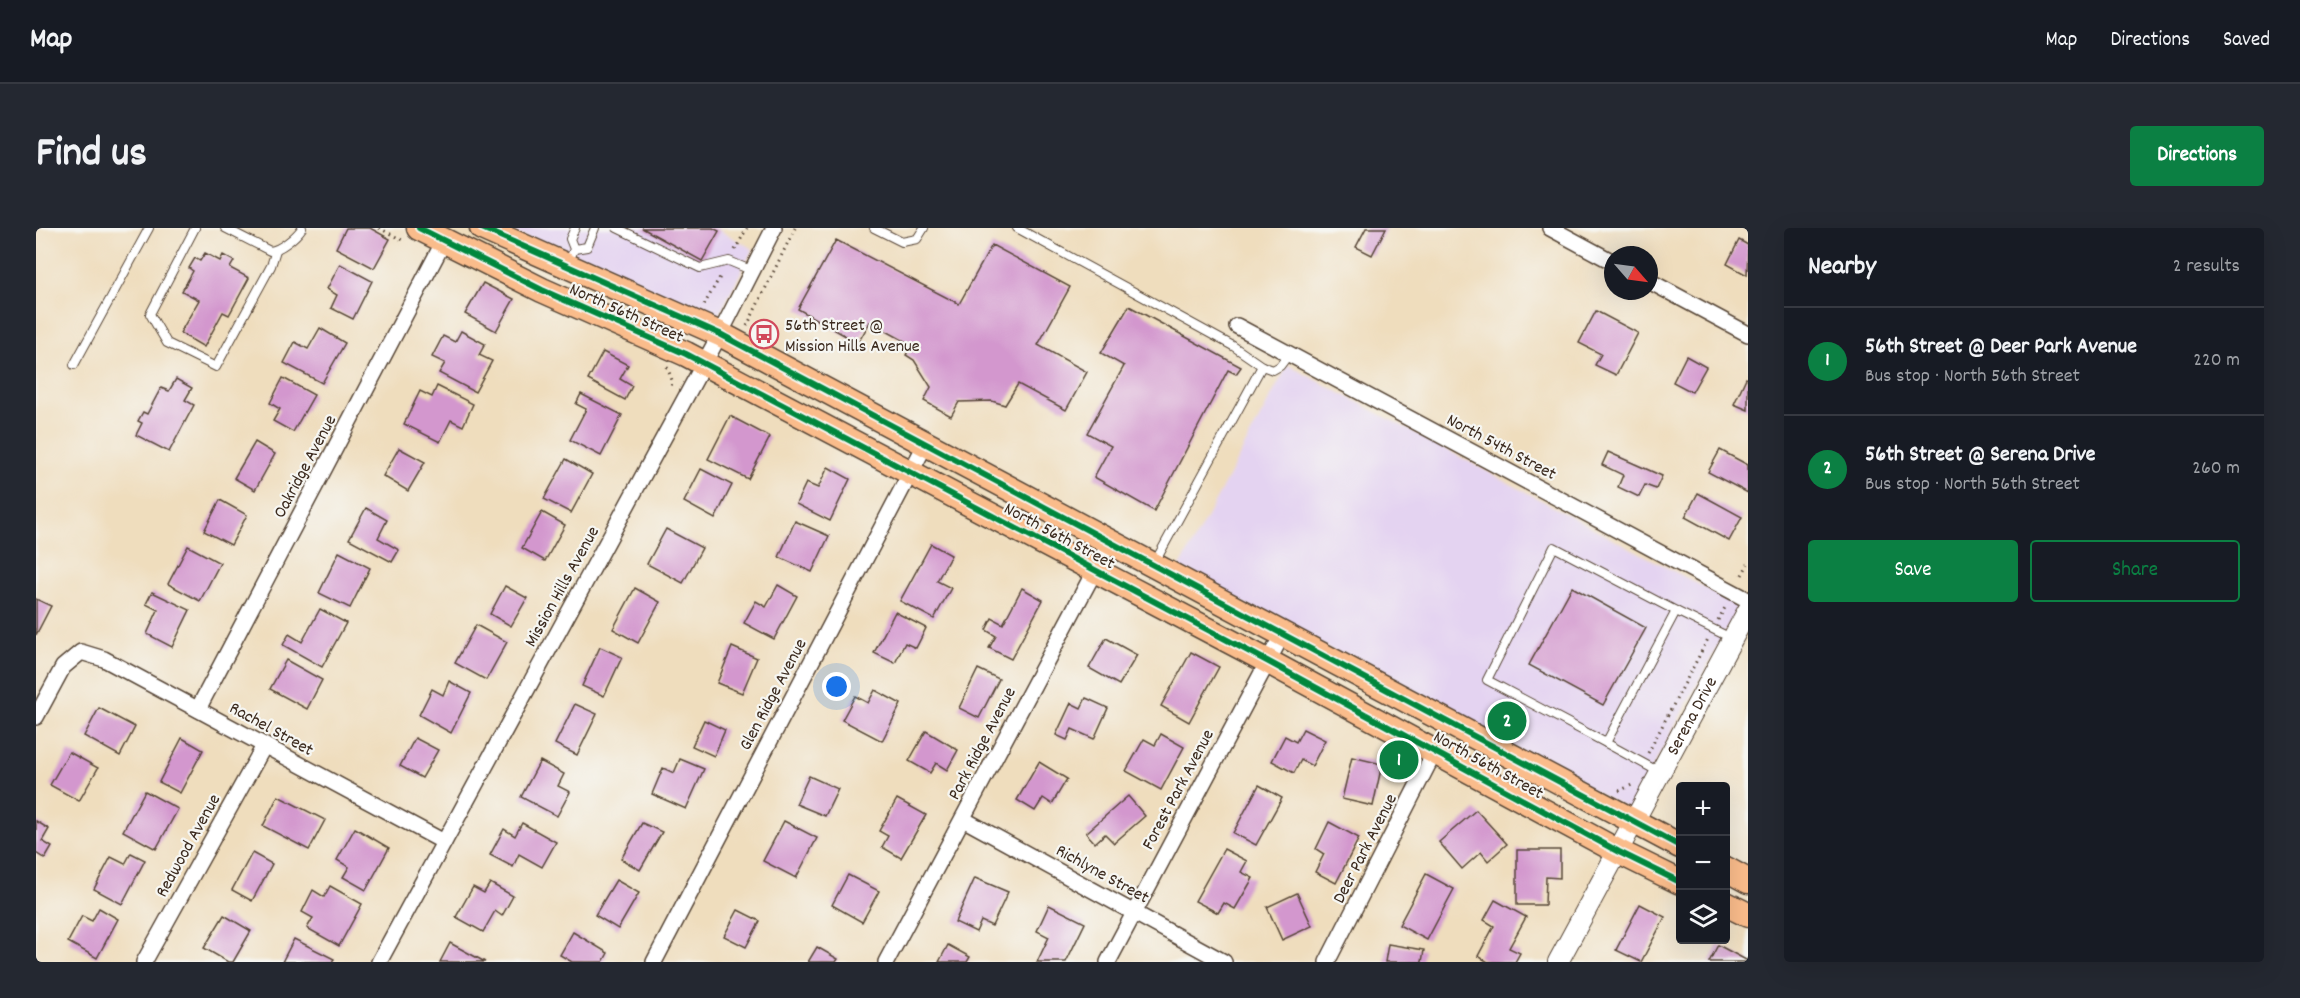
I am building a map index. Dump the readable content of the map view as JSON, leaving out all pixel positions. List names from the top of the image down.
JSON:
{
  "streets": {
    "main road": ["North 56th Street"],
    "street": [
      "North 54th Street",
      "Oakridge Avenue",
      "Mission Hills Avenue",
      "Glen Ridge Avenue",
      "Serena Drive",
      "Rachel Street",
      "Park Ridge Avenue",
      "Forest Park Avenue",
      "Redwood Avenue",
      "Deer Park Avenue",
      "Richlyne Street"
    ]
  },
  "crossings": [
    ["North 56th Street", "Oakridge Avenue"],
    ["North 56th Street", "Mission Hills Avenue"],
    ["North 56th Street", "Glen Ridge Avenue"],
    ["North 56th Street", "Serena Drive"],
    ["North 56th Street", "Park Ridge Avenue"],
    ["North 56th Street", "Forest Park Avenue"],
    ["North 56th Street", "Deer Park Avenue"],
    ["Oakridge Avenue", "Rachel Street"],
    ["Mission Hills Avenue", "Rachel Street"],
    ["Rachel Street", "Redwood Avenue"],
    ["Park Ridge Avenue", "Richlyne Street"],
    ["Forest Park Avenue", "Richlyne Street"]
  ],
  "places": {
    "bus stop": ["56th Street @ Mission Hills Avenue"]
  },
  "north": "bottom right",
  "page": {
    "header": "Map",
    "nav": ["Map", "Directions", "Saved"],
    "title": "Find us",
    "buttons": [
      "Directions",
      ["Save", "Share"]
    ],
    "heading": ["Nearby", "2 results"],
    "list": [
      {
        "mark": "1",
        "name": "56th Street @ Deer Park Avenue",
        "note": "Bus stop · North 56th Street",
        "value": "220 m"
      },
      {
        "mark": "2",
        "name": "56th Street @ Serena Drive",
        "note": "Bus stop · North 56th Street",
        "value": "260 m"
      }
    ],
    "pins": ["2", "1"],
    "map_buttons": ["+", "−"]
  }
}
